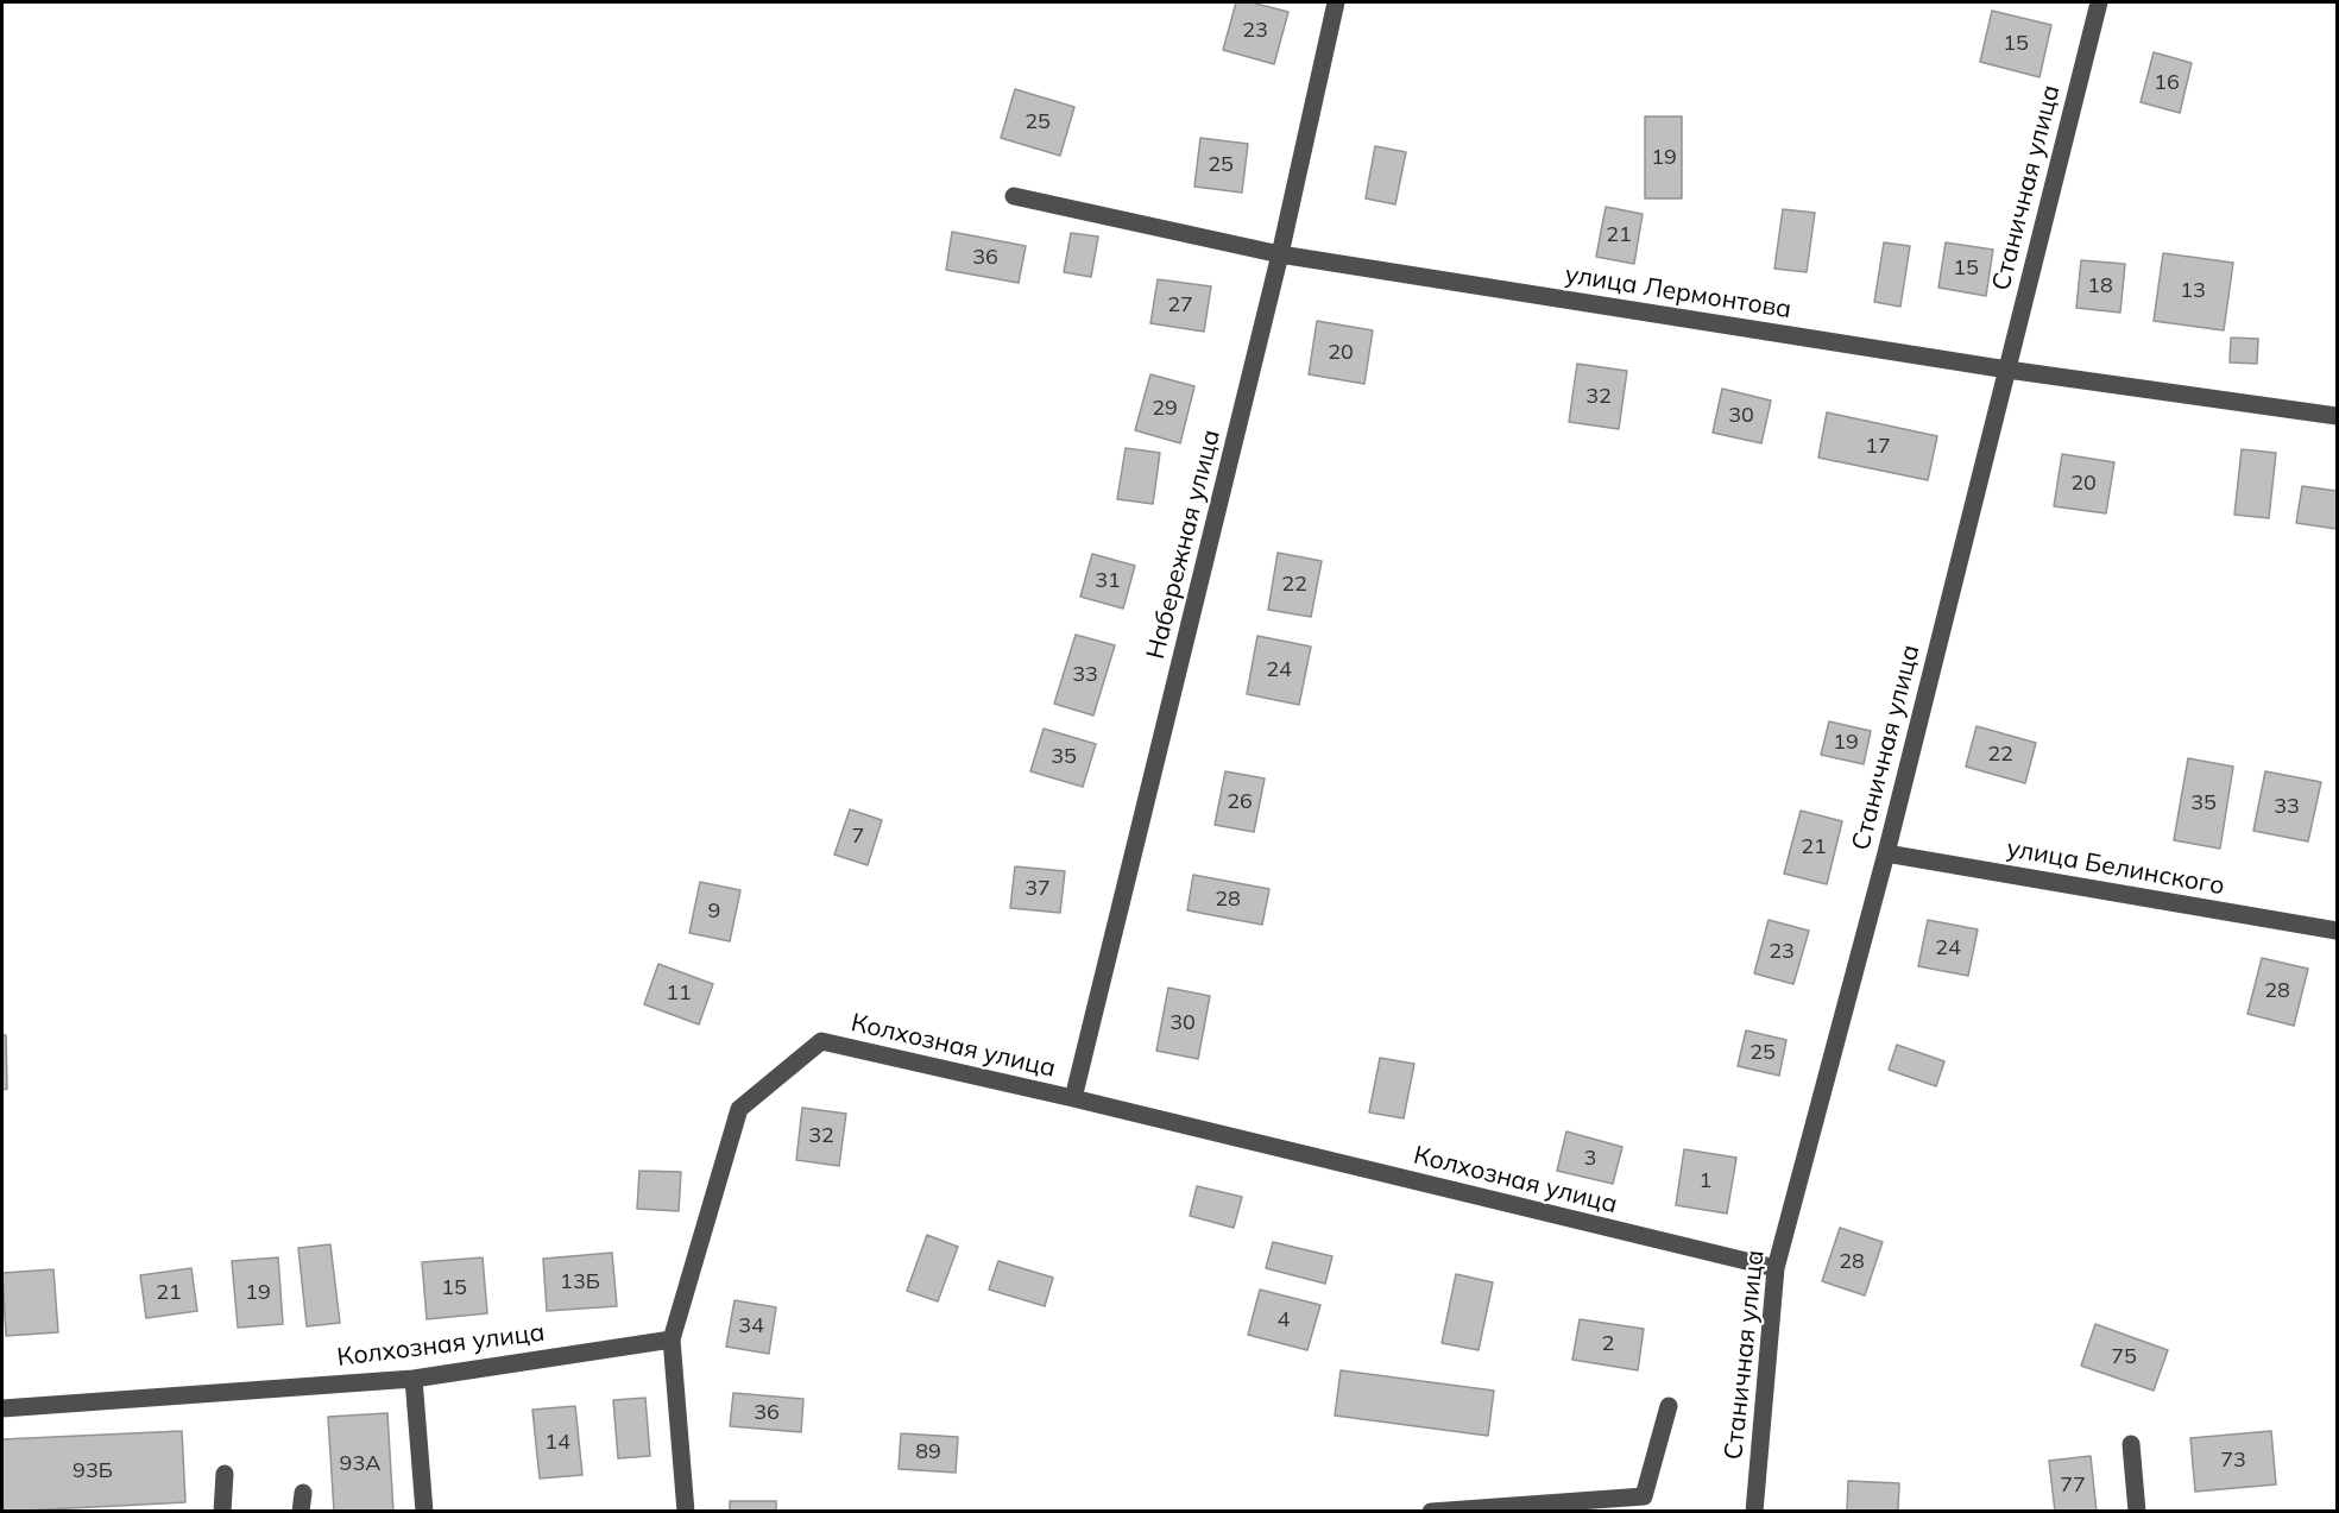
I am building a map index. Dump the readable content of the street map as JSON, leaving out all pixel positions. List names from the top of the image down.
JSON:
{
  "streets": {
    "street": [
      "Станичная улица",
      "улица Лермонтова",
      "Набережная улица",
      "улица Белинского",
      "Колхозная улица"
    ]
  },
  "crossings": [
    ["Станичная улица", "улица Лермонтова"],
    ["Станичная улица", "улица Белинского"],
    ["Станичная улица", "Колхозная улица"],
    ["улица Лермонтова", "Набережная улица"],
    ["Набережная улица", "Колхозная улица"]
  ],
  "house_numbers": [
    "23",
    "15",
    "16",
    "25",
    "19",
    "25",
    "21",
    "36",
    "15",
    "18",
    "13",
    "27",
    "20",
    "32",
    "29",
    "30",
    "17",
    "20",
    "31",
    "22",
    "24",
    "33",
    "19",
    "22",
    "35",
    "26",
    "35",
    "33",
    "7",
    "21",
    "37",
    "28",
    "9",
    "24",
    "23",
    "28",
    "11",
    "30",
    "25",
    "32",
    "3",
    "1",
    "28",
    "13Б",
    "15",
    "21",
    "19",
    "4",
    "34",
    "2",
    "75",
    "36",
    "14",
    "89",
    "73",
    "93А",
    "93Б",
    "77"
  ]
}
